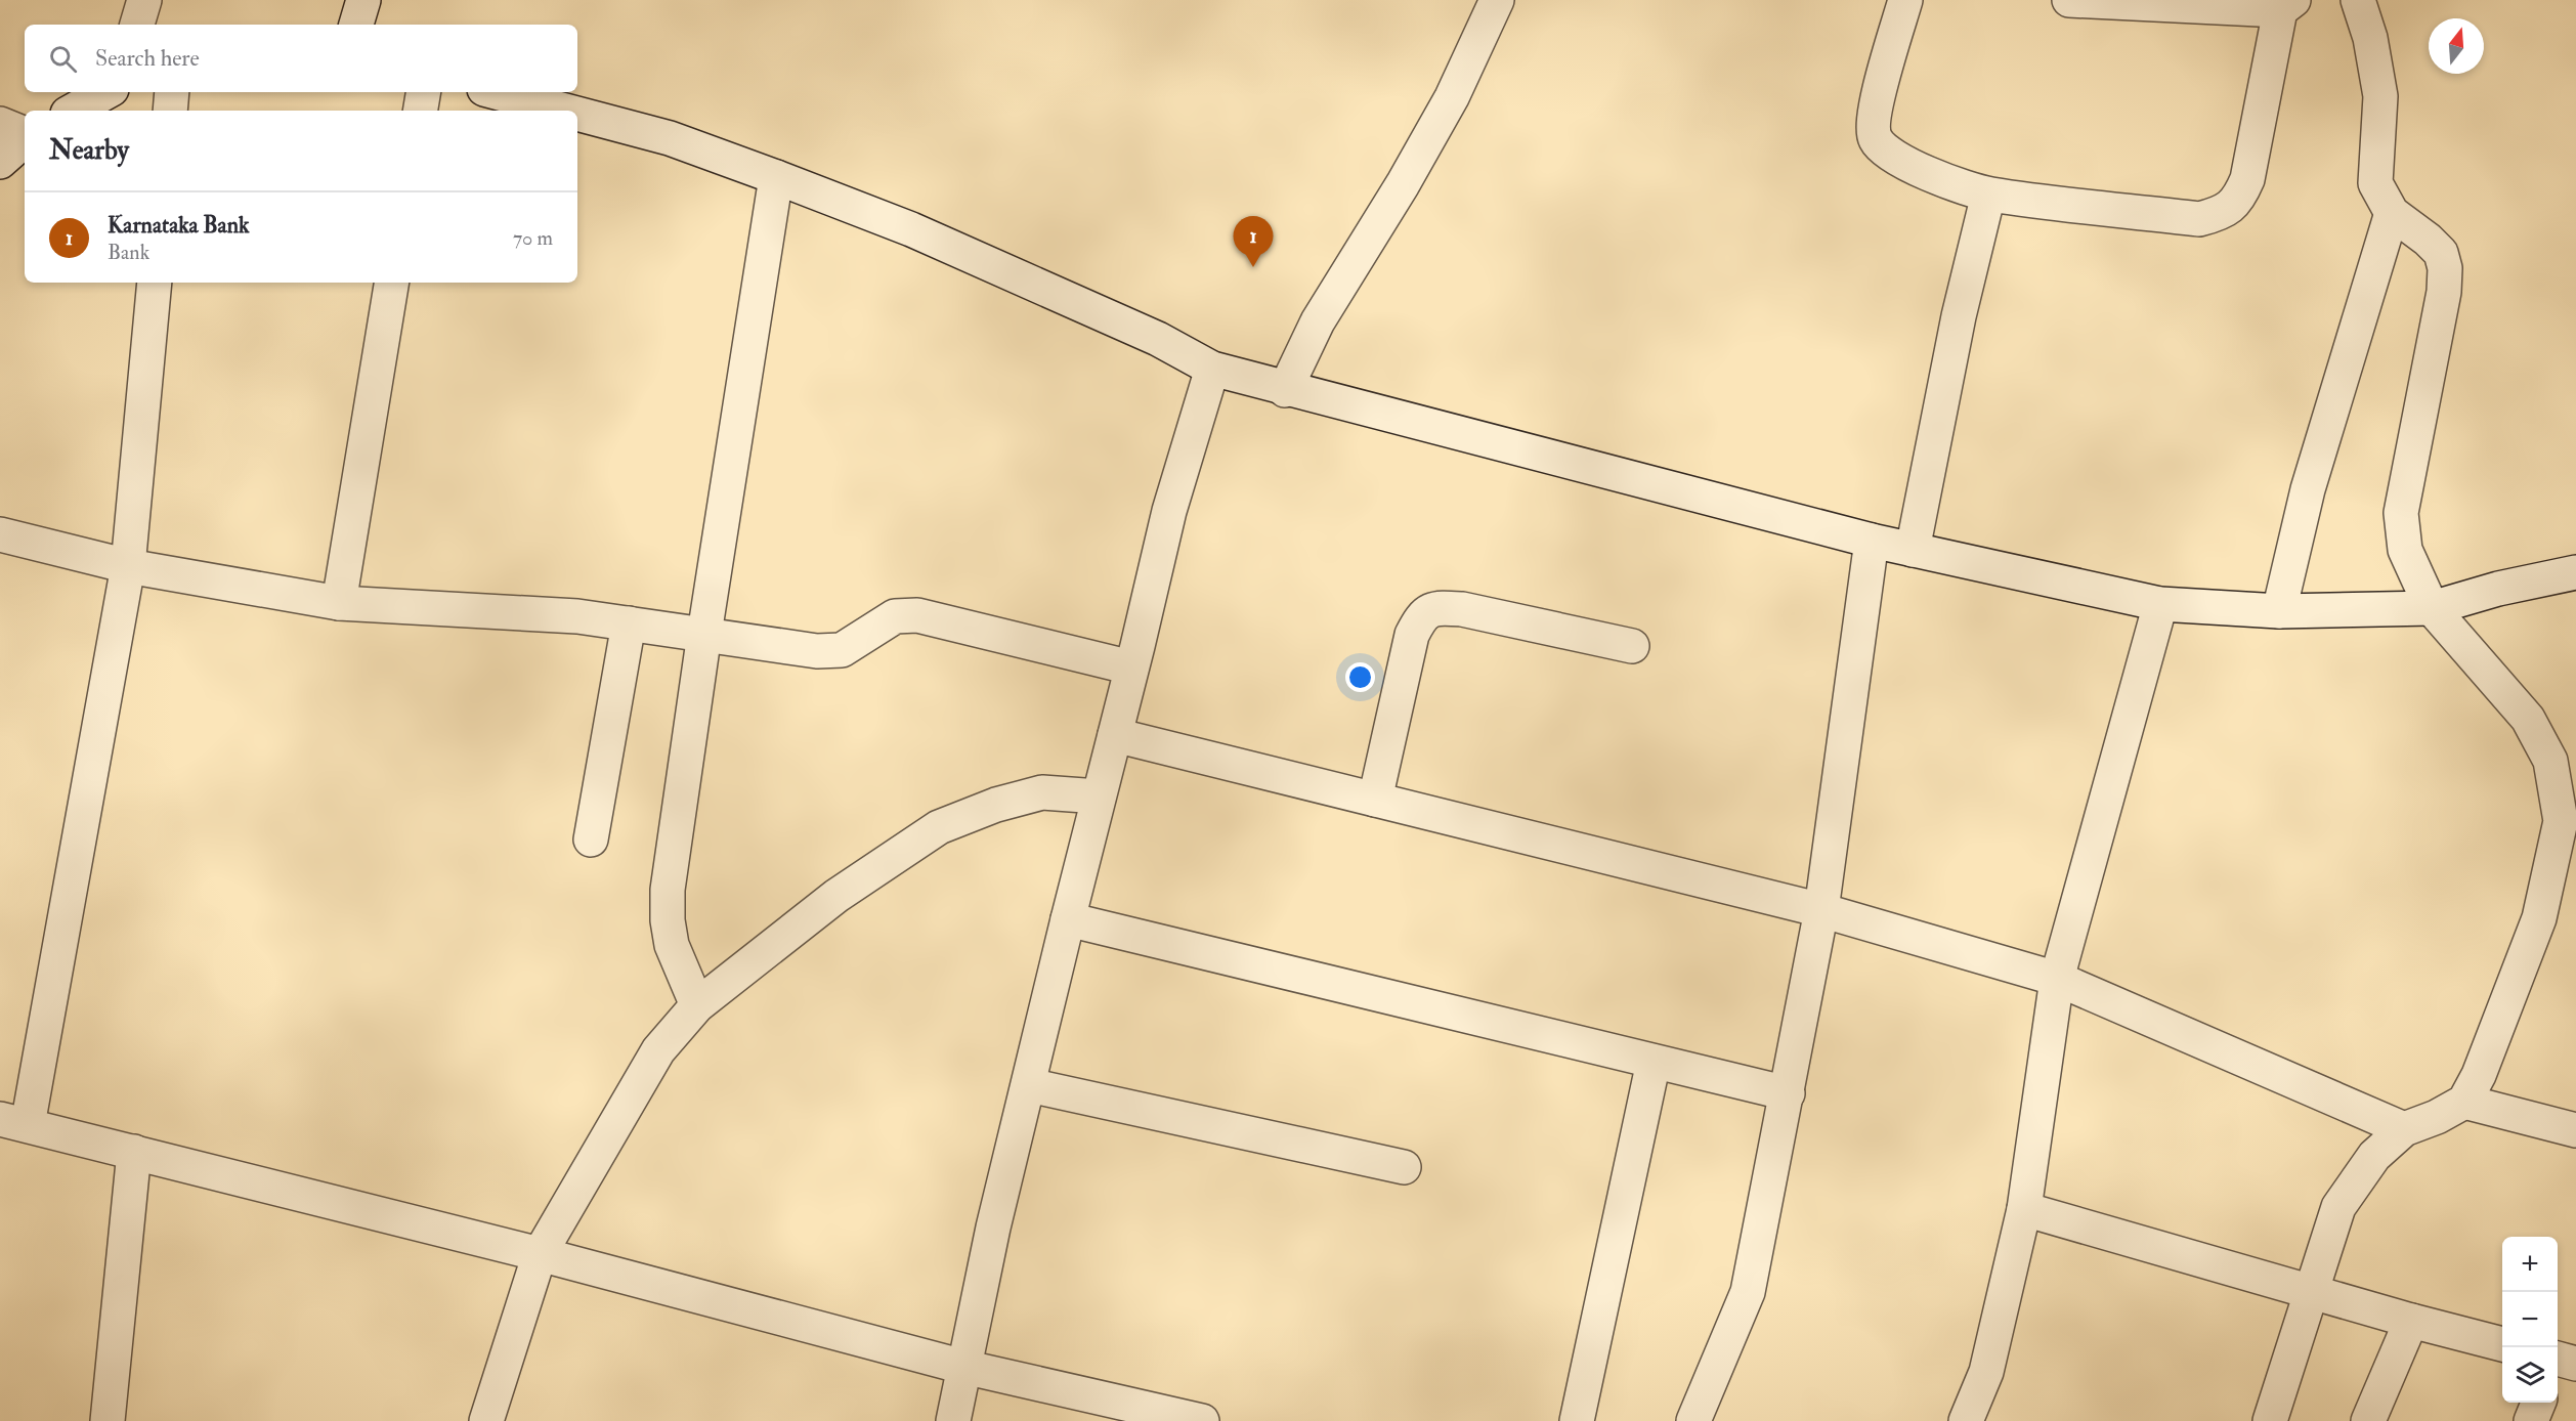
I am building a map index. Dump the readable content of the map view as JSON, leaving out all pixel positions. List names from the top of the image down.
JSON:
{
  "north": "top",
  "page": {
    "search": "Search here",
    "heading": "Nearby",
    "list": [
      {
        "mark": "1",
        "name": "Karnataka Bank",
        "note": "Bank",
        "value": "70 m"
      }
    ],
    "pins": "1",
    "map_buttons": ["+", "−"]
  }
}
